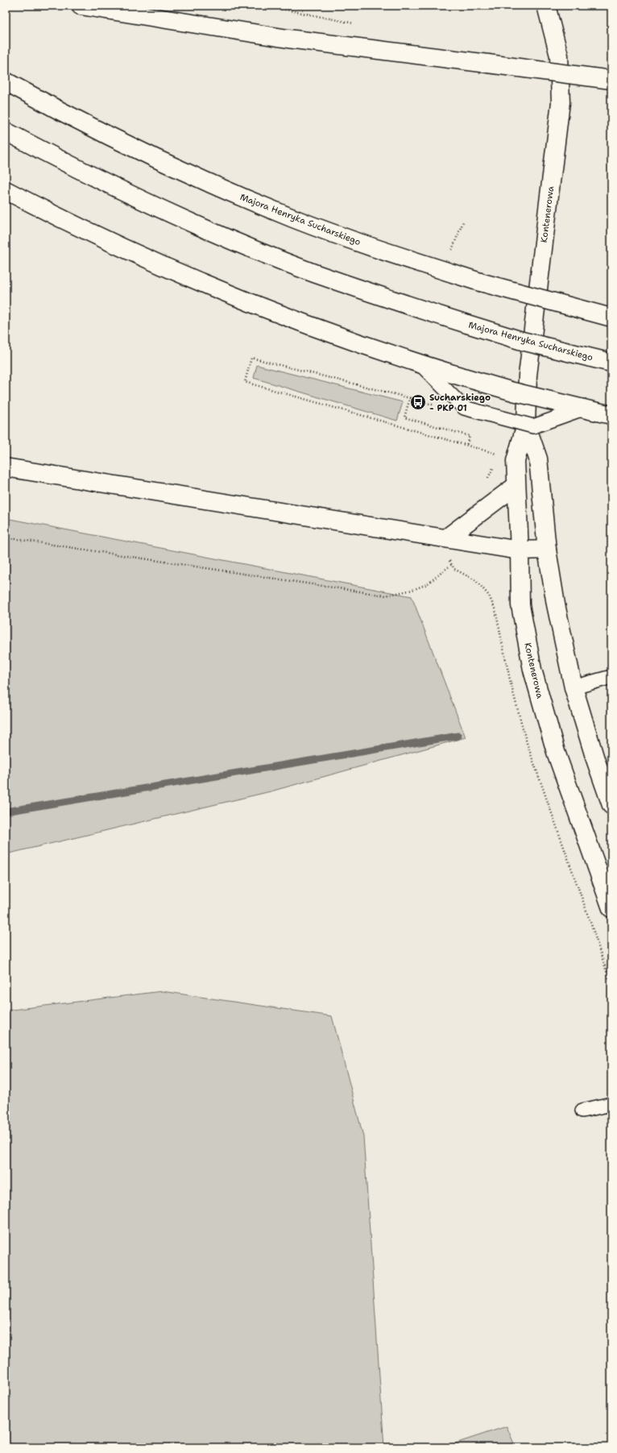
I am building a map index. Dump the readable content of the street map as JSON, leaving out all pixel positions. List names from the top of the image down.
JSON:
{
  "streets": {
    "main road": ["Kontenerowa", "Majora Henryka Sucharskiego"]
  },
  "places": {
    "bus stop": ["Sucharskiego - PKP 01"]
  }
}
